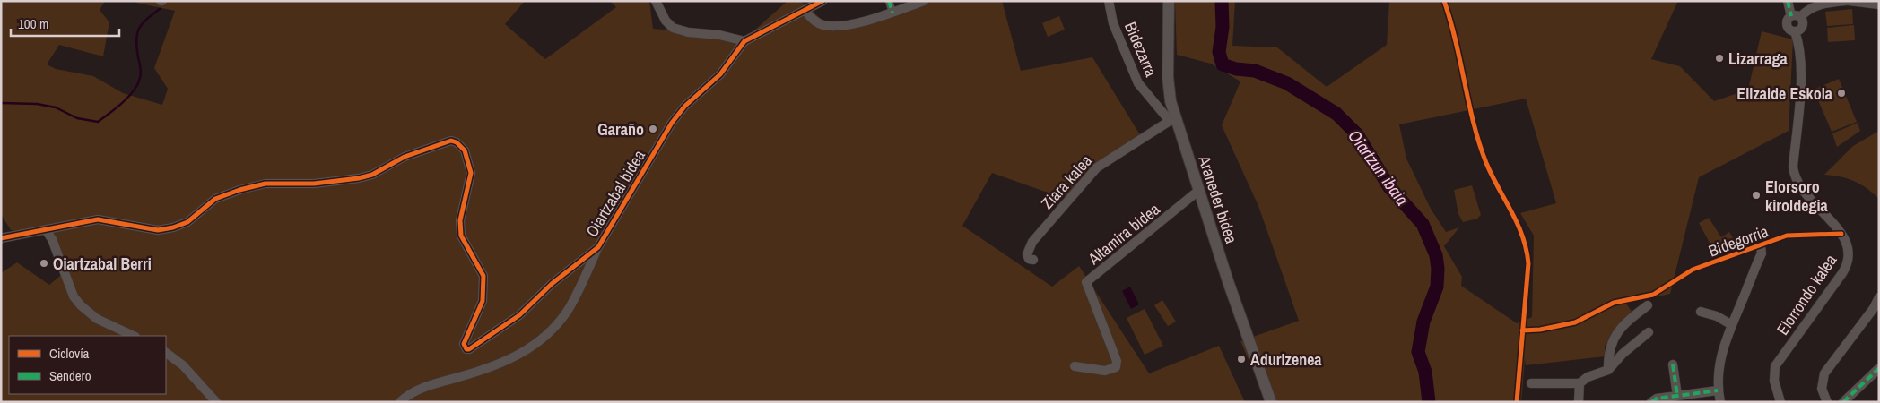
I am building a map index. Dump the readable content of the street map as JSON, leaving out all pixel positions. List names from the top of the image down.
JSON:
{
  "streets": {
    "street": [
      "Bidezarra",
      "Ziara kalea",
      "Oiartzabal bidea",
      "Araneder bidea",
      "Altamira bidea",
      "Elorrondo kalea"
    ],
    "cycle path": ["Bidegorria"]
  },
  "crossings": [
    ["Bidezarra", "Ziara kalea"],
    ["Bidezarra", "Araneder bidea"],
    ["Ziara kalea", "Araneder bidea"],
    ["Araneder bidea", "Altamira bidea"]
  ],
  "water": ["Oiartzun ibaia"],
  "places": [
    "Lizarraga",
    "Elizalde Eskola",
    "Garaño",
    "Elorsoro kiroldegia",
    "Oiartzabal Berri",
    "Adurizenea"
  ],
  "legend": ["Ciclovía", "Sendero"],
  "scale_bar": "100 m"
}
